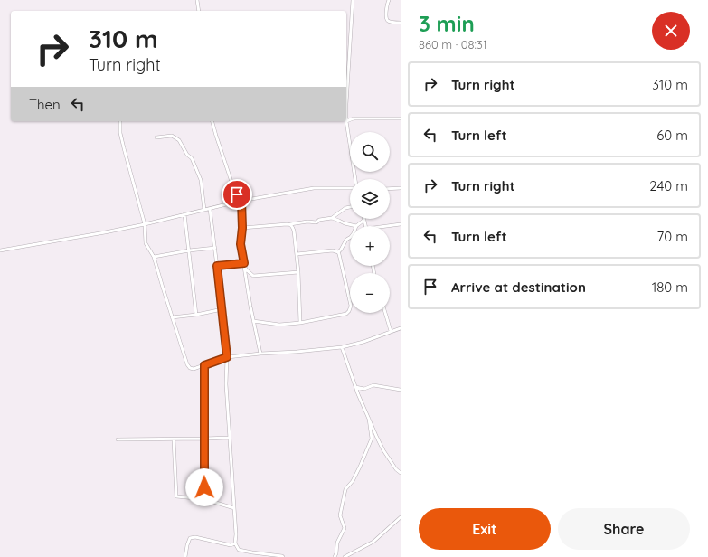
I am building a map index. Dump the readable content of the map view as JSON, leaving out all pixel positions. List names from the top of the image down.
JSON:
{
  "page": {
    "heading": ["3 min", "860 m · 08:31"],
    "turn": ["310 m", "Turn right"],
    "list": [
      {
        "name": "Turn right",
        "value": "310 m"
      },
      {
        "name": "Turn left",
        "value": "60 m"
      },
      {
        "name": "Turn right",
        "value": "240 m"
      },
      {
        "name": "Turn left",
        "value": "70 m"
      },
      {
        "name": "Arrive at destination",
        "value": "180 m"
      }
    ],
    "then": "Then",
    "map_buttons": ["+", "−"],
    "buttons": ["Exit", "Share"]
  }
}
